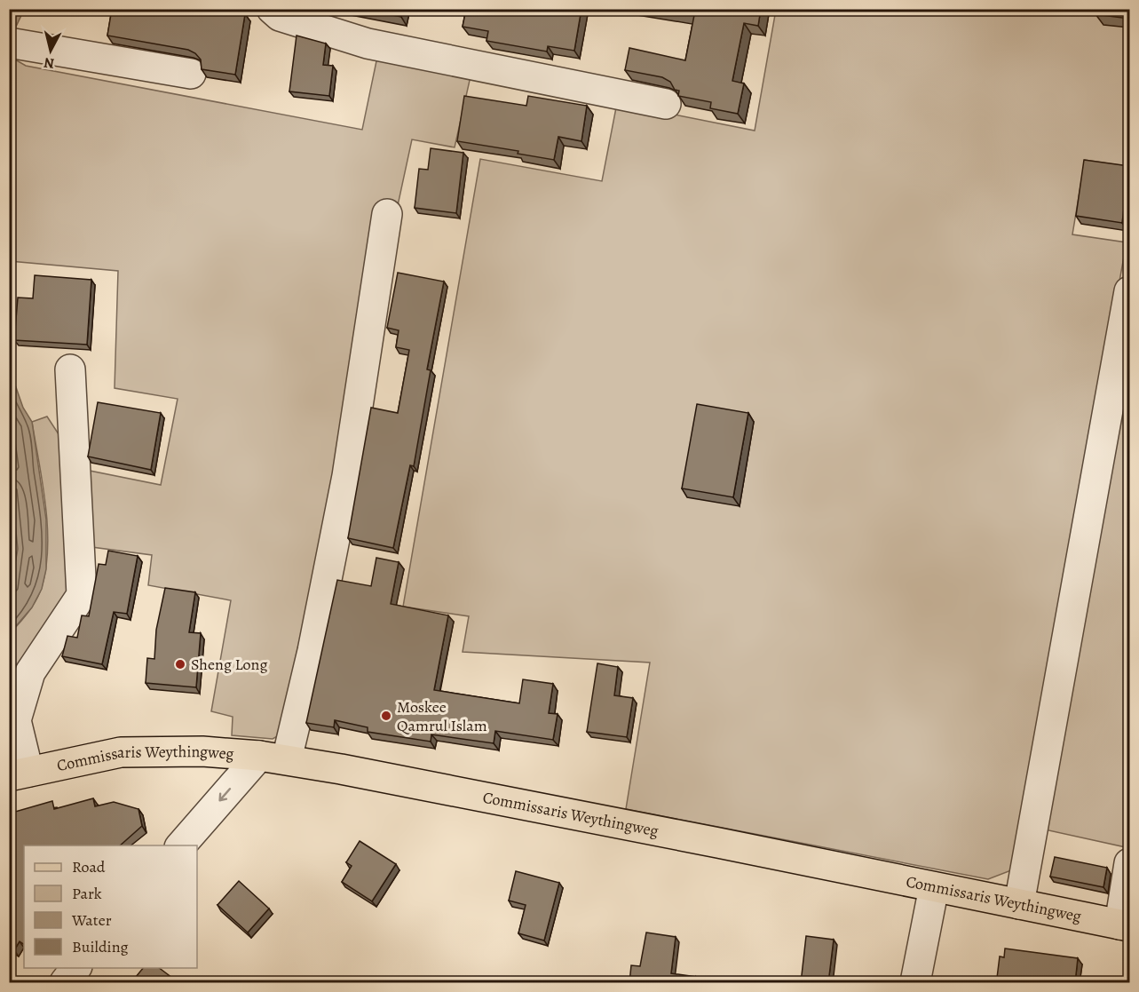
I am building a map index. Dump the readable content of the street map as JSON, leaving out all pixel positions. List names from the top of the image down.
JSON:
{
  "streets": {
    "main road": ["Commissaris Weythingweg"]
  },
  "places": ["Sheng Long", "Moskee Qamrul Islam"],
  "legend": [
    "Road",
    "Park",
    "Water",
    "Building"
  ],
  "north": "bottom"
}
